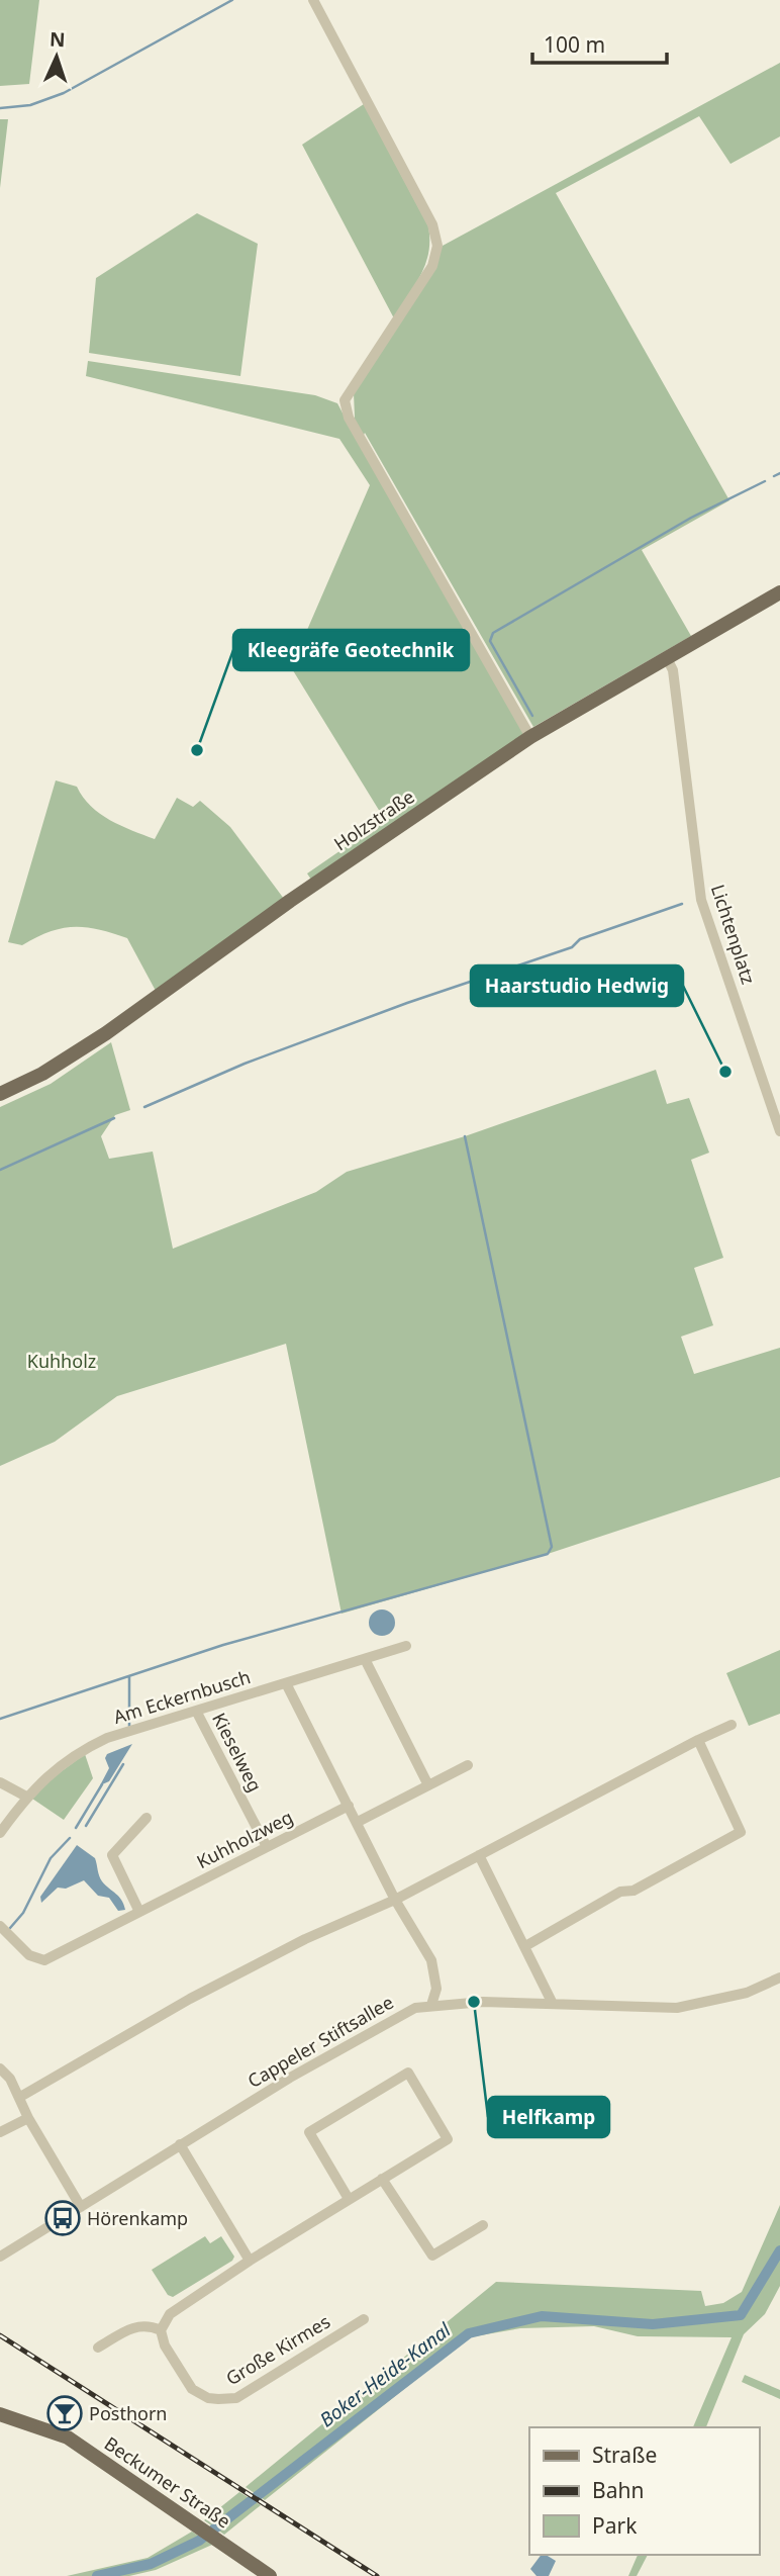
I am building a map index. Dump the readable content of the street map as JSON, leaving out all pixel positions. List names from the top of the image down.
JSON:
{
  "streets": {
    "main road": ["Holzstraße", "Beckumer Straße"],
    "street": [
      "Lichtenplatz",
      "Am Eckernbusch",
      "Kieselweg",
      "Kuhholzweg",
      "Cappeler Stiftsallee",
      "Große Kirmes"
    ]
  },
  "crossings": [
    ["Holzstraße", "Lichtenplatz"],
    ["Am Eckernbusch", "Kieselweg"],
    ["Kieselweg", "Kuhholzweg"]
  ],
  "water": ["Boker-Heide-Kanal"],
  "parks": ["Kuhholz"],
  "places": {
    "other": ["Kleegräfe Geotechnik", "Haarstudio Hedwig", "Helfkamp"],
    "bus stop": ["Hörenkamp"],
    "bar": ["Posthorn"]
  },
  "legend": ["Straße", "Bahn", "Park"],
  "scale_bar": "100 m",
  "north": "top"
}
